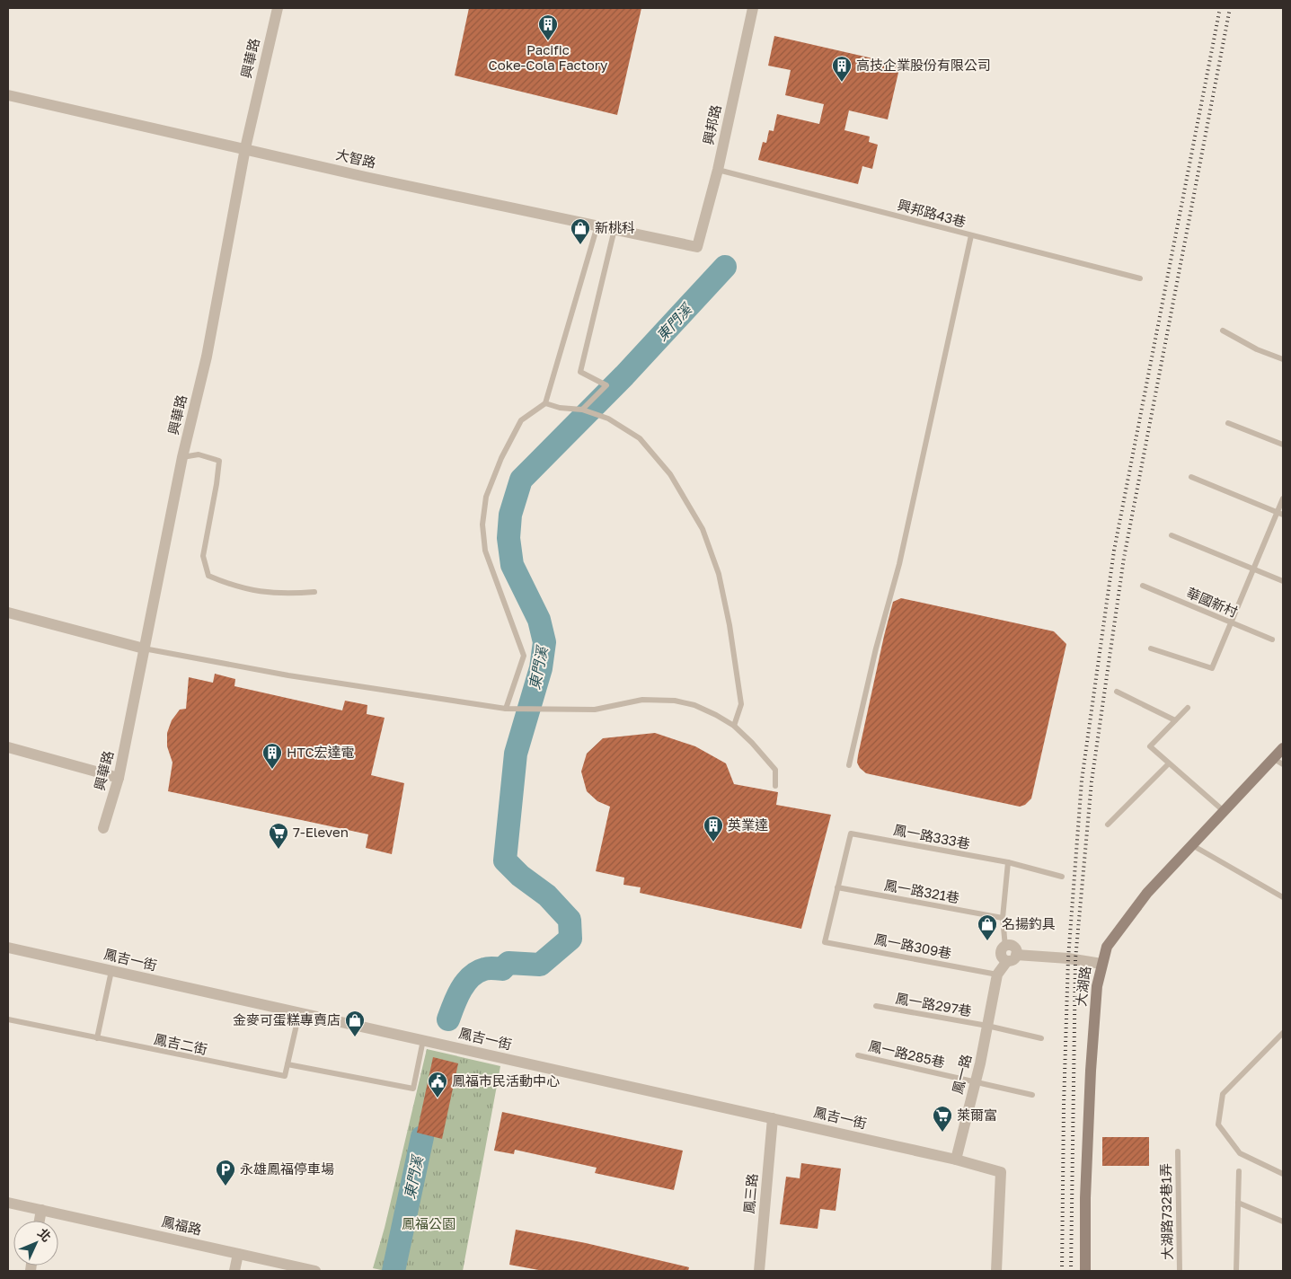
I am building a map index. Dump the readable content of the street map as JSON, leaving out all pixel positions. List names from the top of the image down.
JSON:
{
  "streets": {
    "street": [
      "興華路",
      "興邦路",
      "大智路",
      "鳳吉一街",
      "大湖路",
      "鳳一路",
      "鳳三路",
      "鳳福路"
    ],
    "lane": [
      "興邦路43巷",
      "華國新村",
      "鳳一路333巷",
      "鳳一路321巷",
      "鳳一路309巷",
      "鳳一路297巷",
      "鳳吉二街",
      "鳳一路285巷",
      "大湖路732巷1弄"
    ]
  },
  "crossings": [
    ["興華路", "大智路"],
    ["興邦路", "大智路"],
    ["興邦路", "興邦路43巷"],
    ["鳳一路333巷", "鳳一路321巷"],
    ["鳳一路333巷", "鳳一路309巷"],
    ["鳳一路321巷", "鳳一路309巷"],
    ["鳳一路309巷", "鳳一路"],
    ["鳳吉一街", "鳳一路"],
    ["鳳吉一街", "鳳三路"],
    ["鳳一路297巷", "鳳一路"],
    ["鳳一路285巷", "鳳一路"]
  ],
  "water": ["東門溪"],
  "parks": ["鳳福公園"],
  "places": {
    "building": [
      "Pacific Coke-Cola Factory",
      "高技企業股份有限公司",
      "HTC宏達電",
      "英業達"
    ],
    "shop": ["新桃科", "名揚釣具", "金麥可蛋糕專賣店"],
    "supermarket": ["7-Eleven", "萊爾富"],
    "public building": ["鳳福市民活動中心"],
    "parking": ["永雄鳳福停車場"]
  },
  "north": "top right"
}
